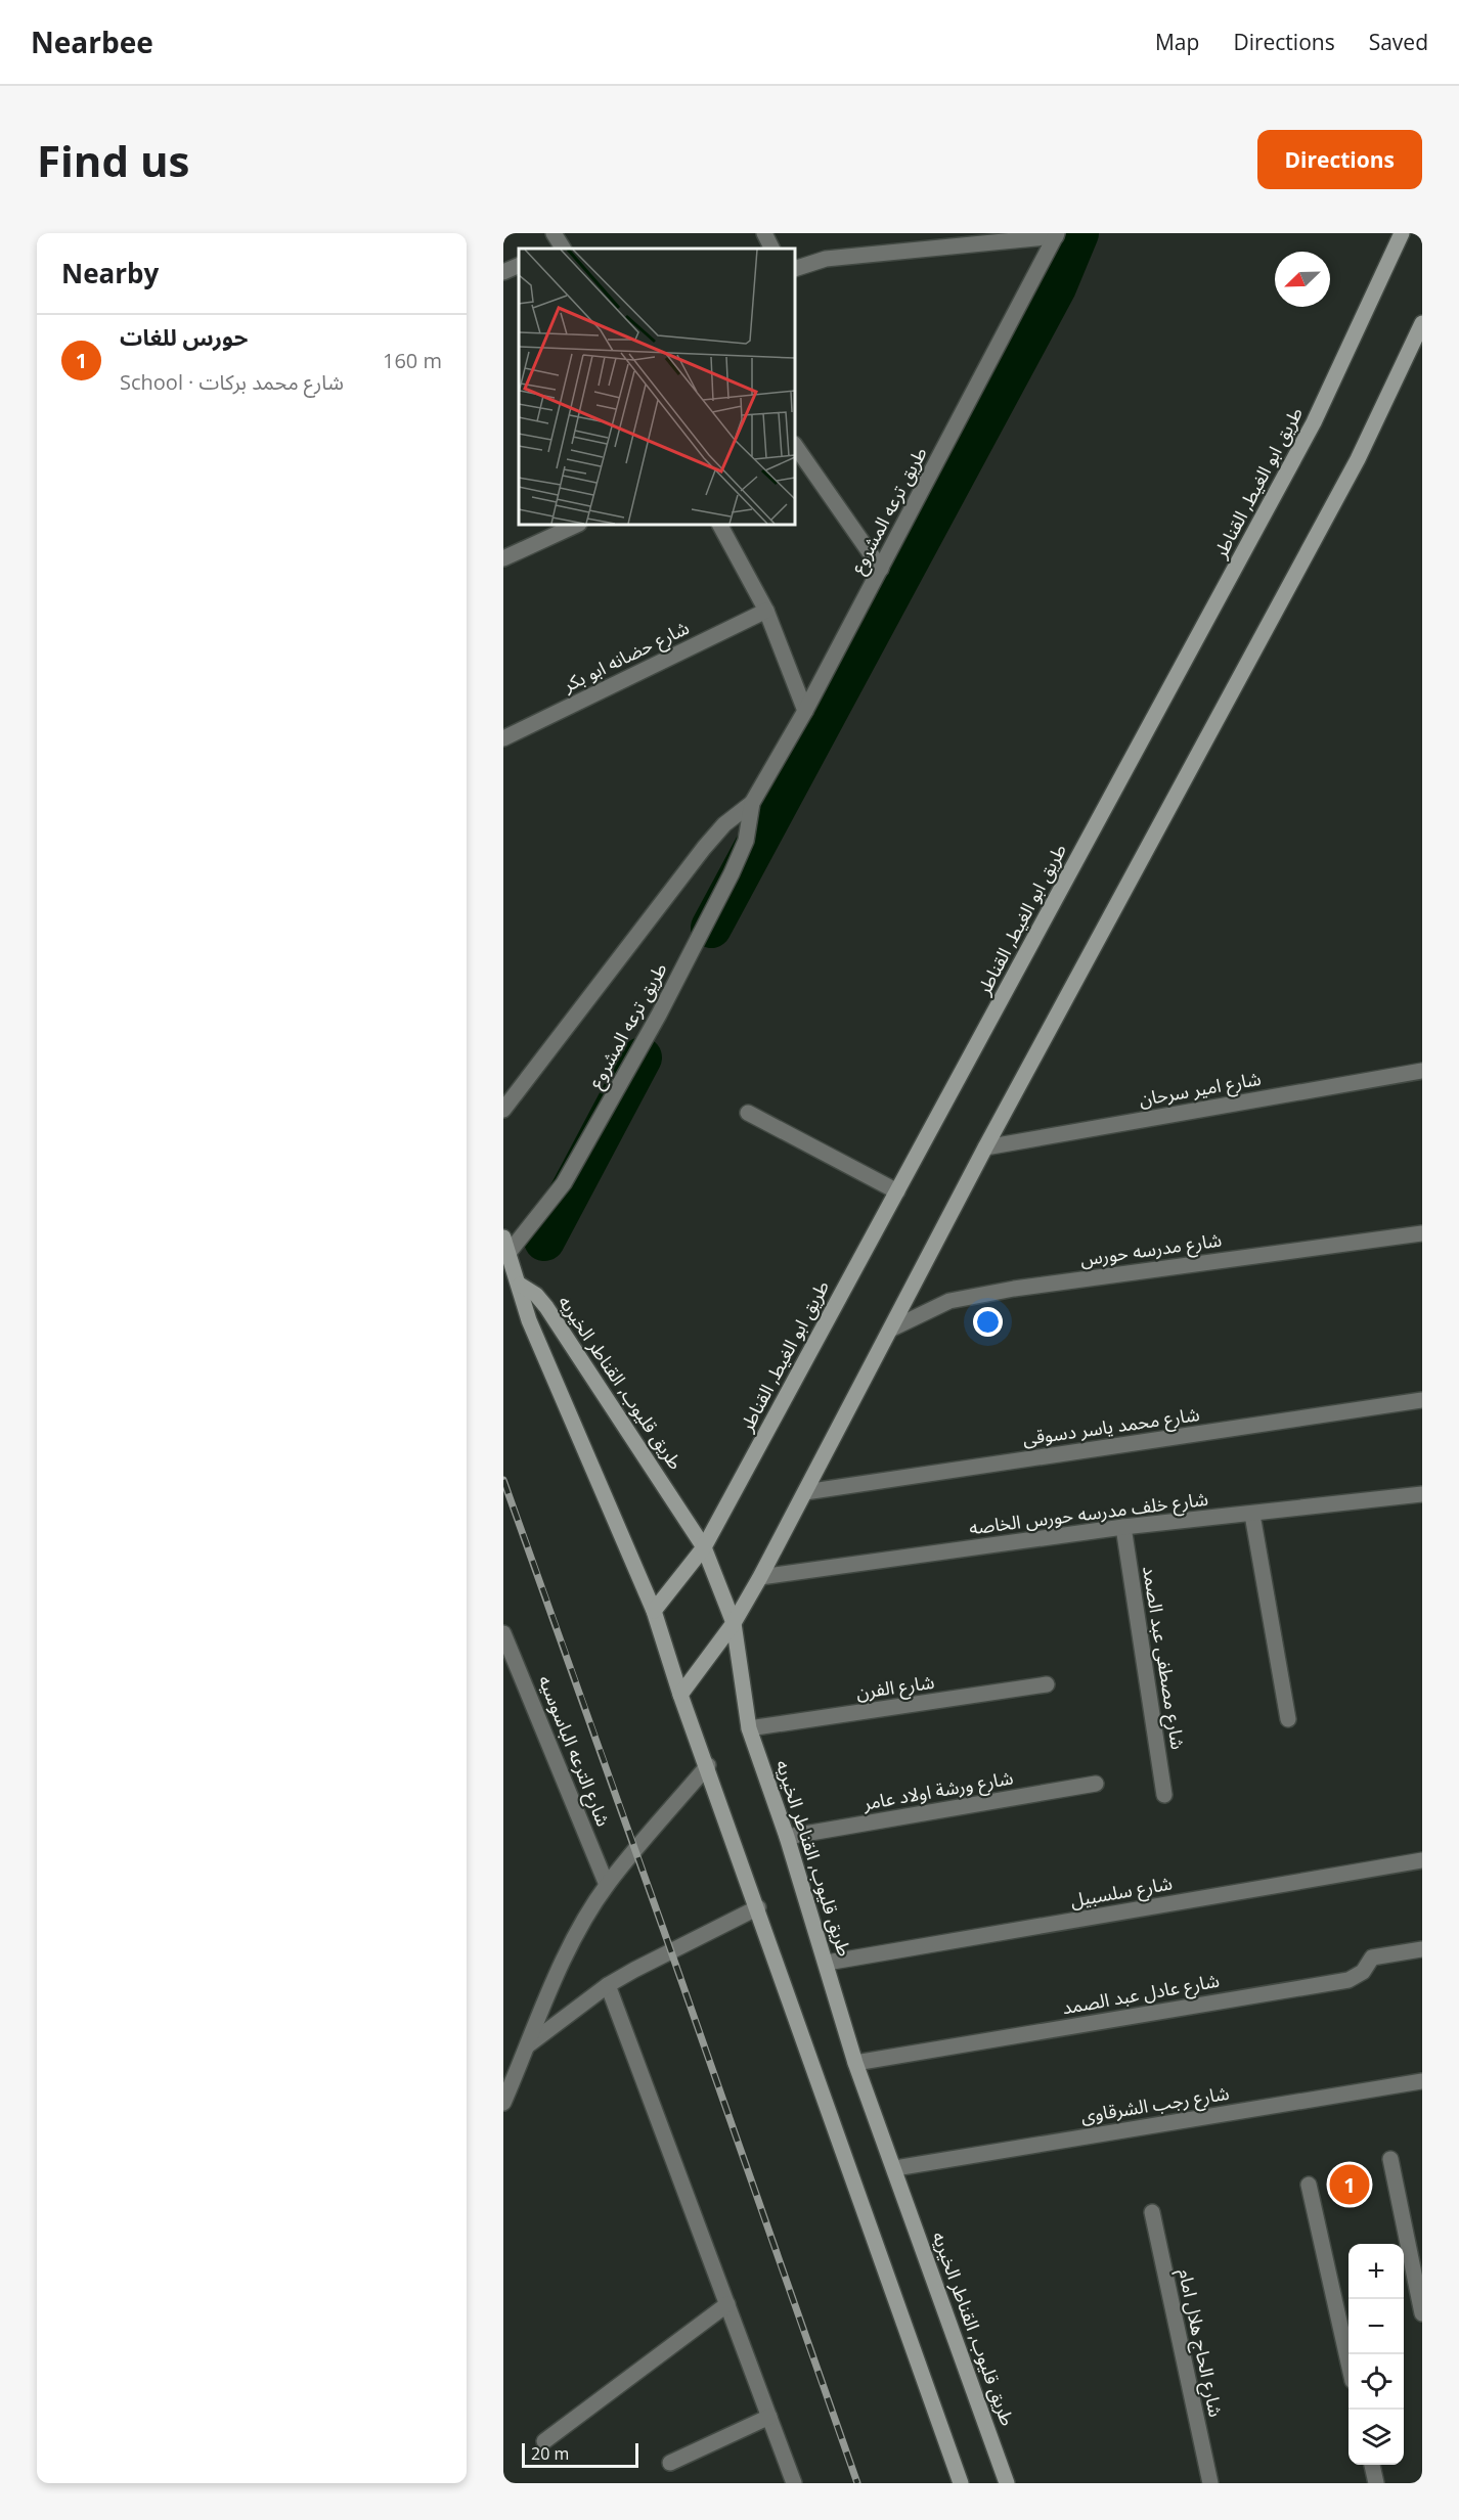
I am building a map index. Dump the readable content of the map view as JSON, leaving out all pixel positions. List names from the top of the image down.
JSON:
{
  "streets": {
    "main road": ["طريق ابو الغيط, القناطر", "طريق قليوب, القناطر الخيريه"],
    "street": [
      "طريق ترعه المشروع",
      "شارع حضانه ابو بكر",
      "شارع امير سرحان",
      "شارع مدرسه حورس",
      "شارع محمد ياسر دسوقى",
      "شارع خلف مدرسه حورس الخاصه",
      "شارع مصطفى عبد الصمد",
      "شارع الفرن",
      "شارع الترعه الباسوسيه",
      "شارع ورشة اولاد عامر",
      "شارع سلسبيل",
      "شارع عادل عبد الصمد",
      "شارع رجب الشرقاوى",
      "شارع الحاج هلال امام"
    ]
  },
  "crossings": [
    ["طريق ابو الغيط, القناطر", "طريق قليوب, القناطر الخيريه"],
    ["طريق قليوب, القناطر الخيريه", "شارع الفرن"],
    ["طريق قليوب, القناطر الخيريه", "شارع ورشة اولاد عامر"],
    ["طريق قليوب, القناطر الخيريه", "شارع سلسبيل"],
    ["طريق قليوب, القناطر الخيريه", "شارع عادل عبد الصمد"],
    ["طريق قليوب, القناطر الخيريه", "شارع رجب الشرقاوى"],
    ["شارع خلف مدرسه حورس الخاصه", "شارع مصطفى عبد الصمد"]
  ],
  "scale_bar": "20 m",
  "north": "bottom left",
  "page": {
    "header": "Nearbee",
    "nav": ["Map", "Directions", "Saved"],
    "buttons": "Directions",
    "title": "Find us",
    "heading": "Nearby",
    "list": [
      {
        "mark": "1",
        "name": "حورس للغات",
        "note": "School · شارع محمد بركات",
        "value": "160 m"
      }
    ],
    "pins": "1",
    "map_buttons": ["+", "−"],
    "scale": "20 m"
  }
}
